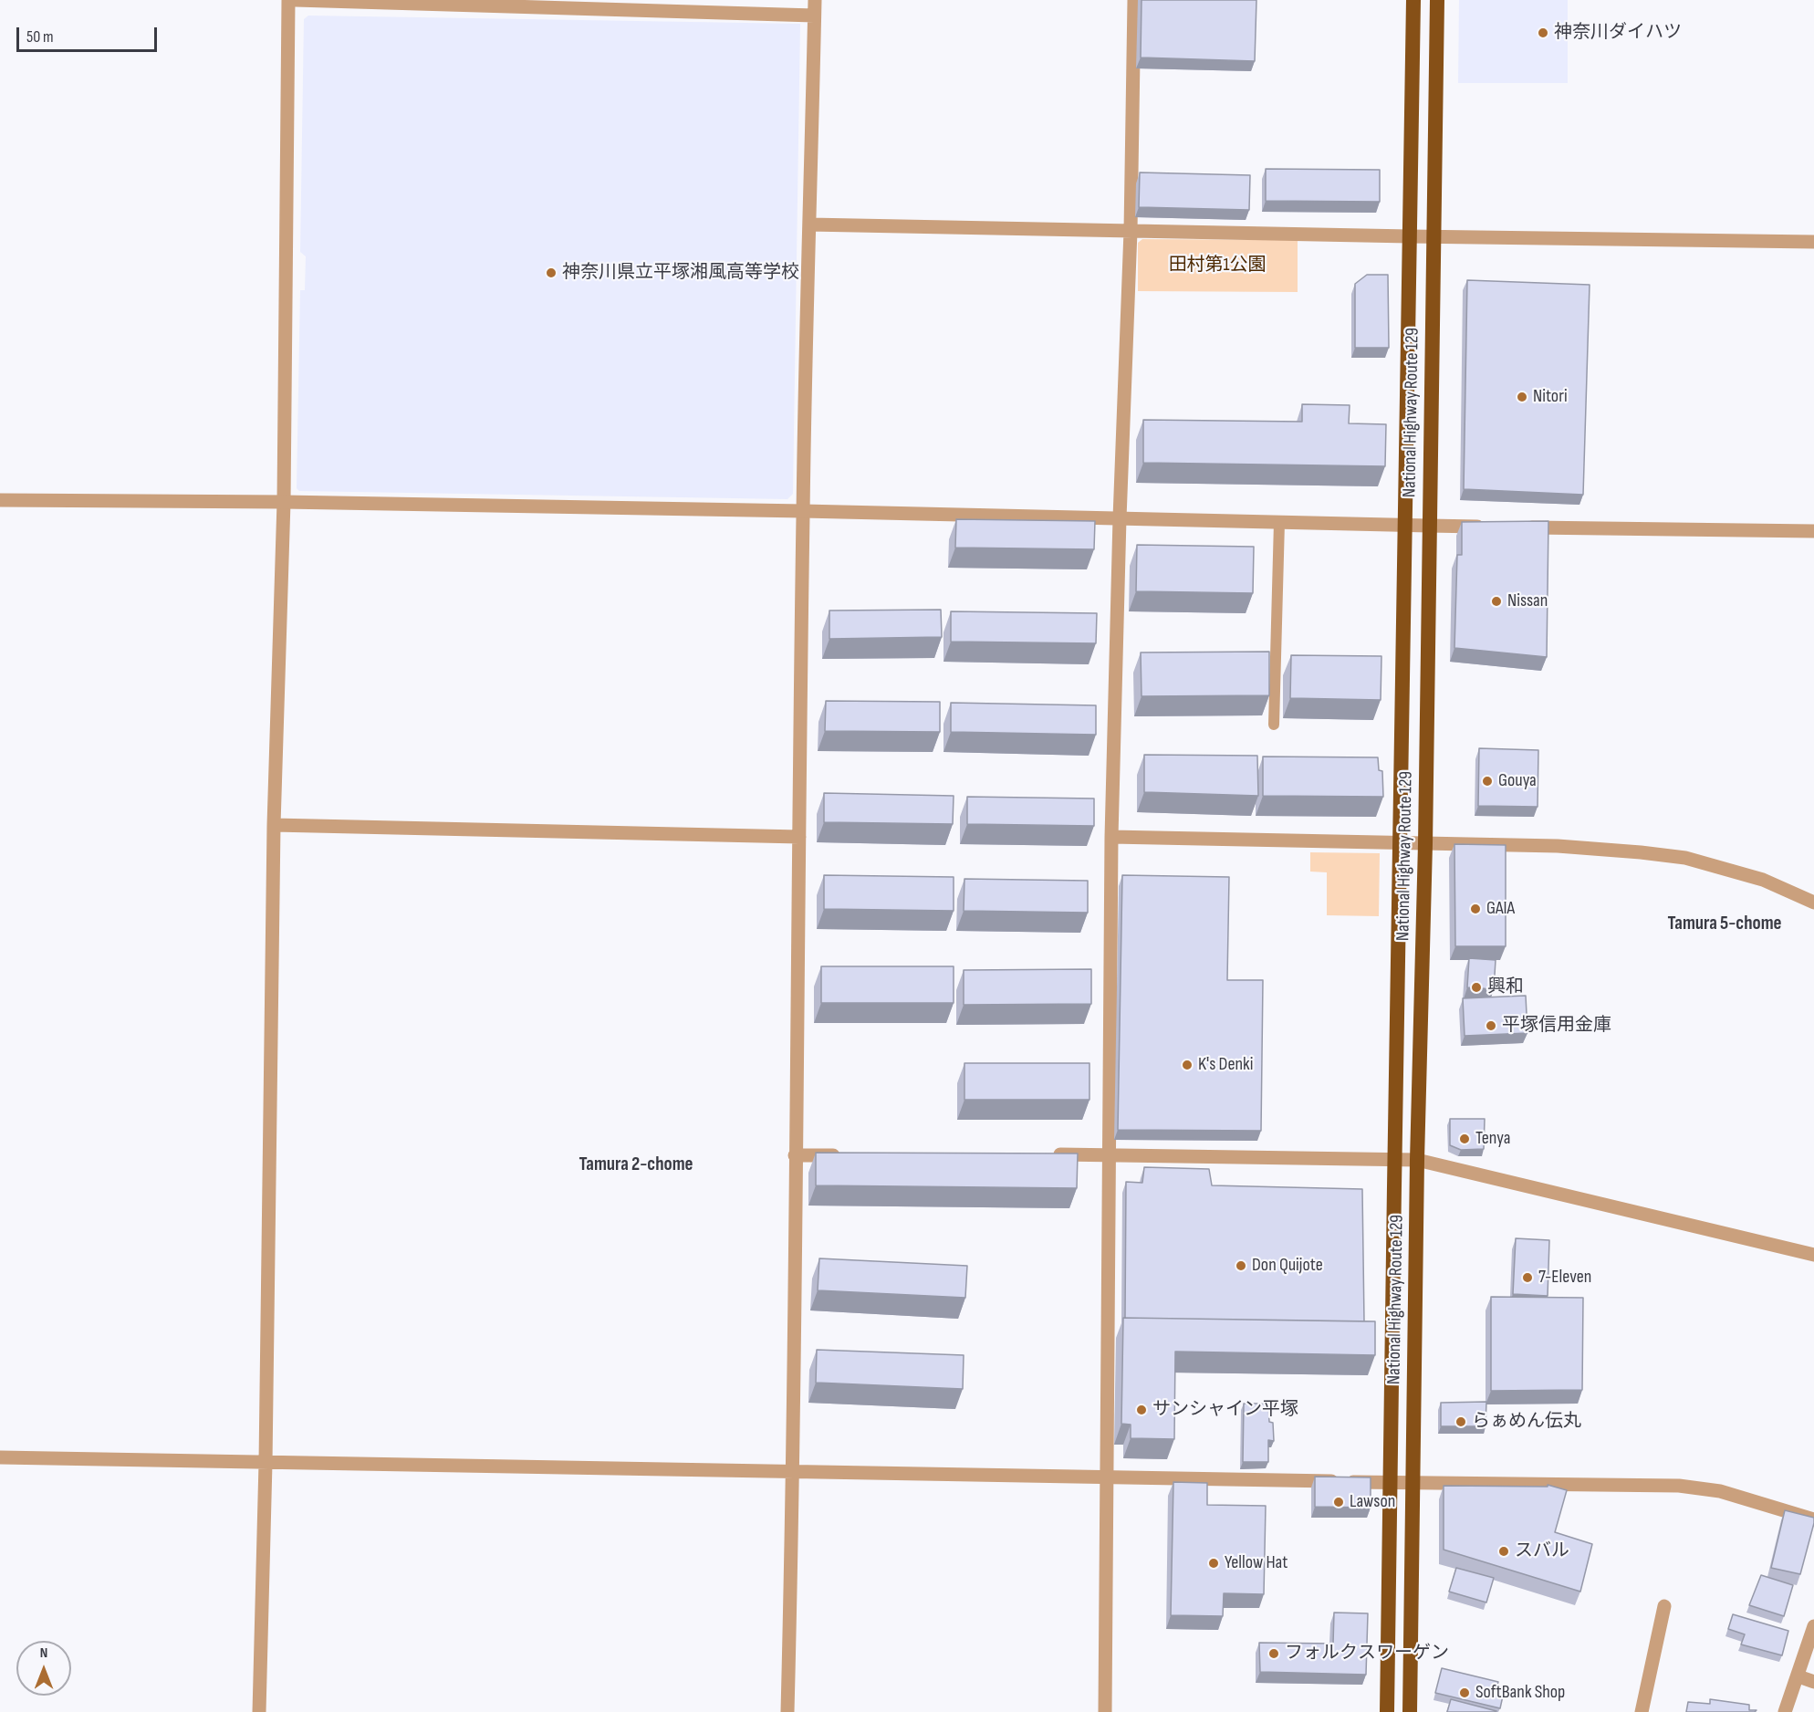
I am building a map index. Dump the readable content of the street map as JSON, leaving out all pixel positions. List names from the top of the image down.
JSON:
{
  "streets": {
    "highway": ["National Highway Route 129"]
  },
  "districts": ["Tamura 5-chome", "Tamura 2-chome"],
  "parks": ["田村第1公園"],
  "places": [
    "神奈川ダイハツ",
    "神奈川県立平塚湘風高等学校",
    "Nitori",
    "Nissan",
    "Gouya",
    "GAIA",
    "興和",
    "平塚信用金庫",
    "K's Denki",
    "Tenya",
    "Don Quijote",
    "7-Eleven",
    "サンシャイン平塚",
    "らぁめん伝丸",
    "Lawson",
    "スバル",
    "Yellow Hat",
    "フォルクスワーゲン",
    "SoftBank Shop"
  ],
  "scale_bar": "50 m",
  "north": "top"
}
